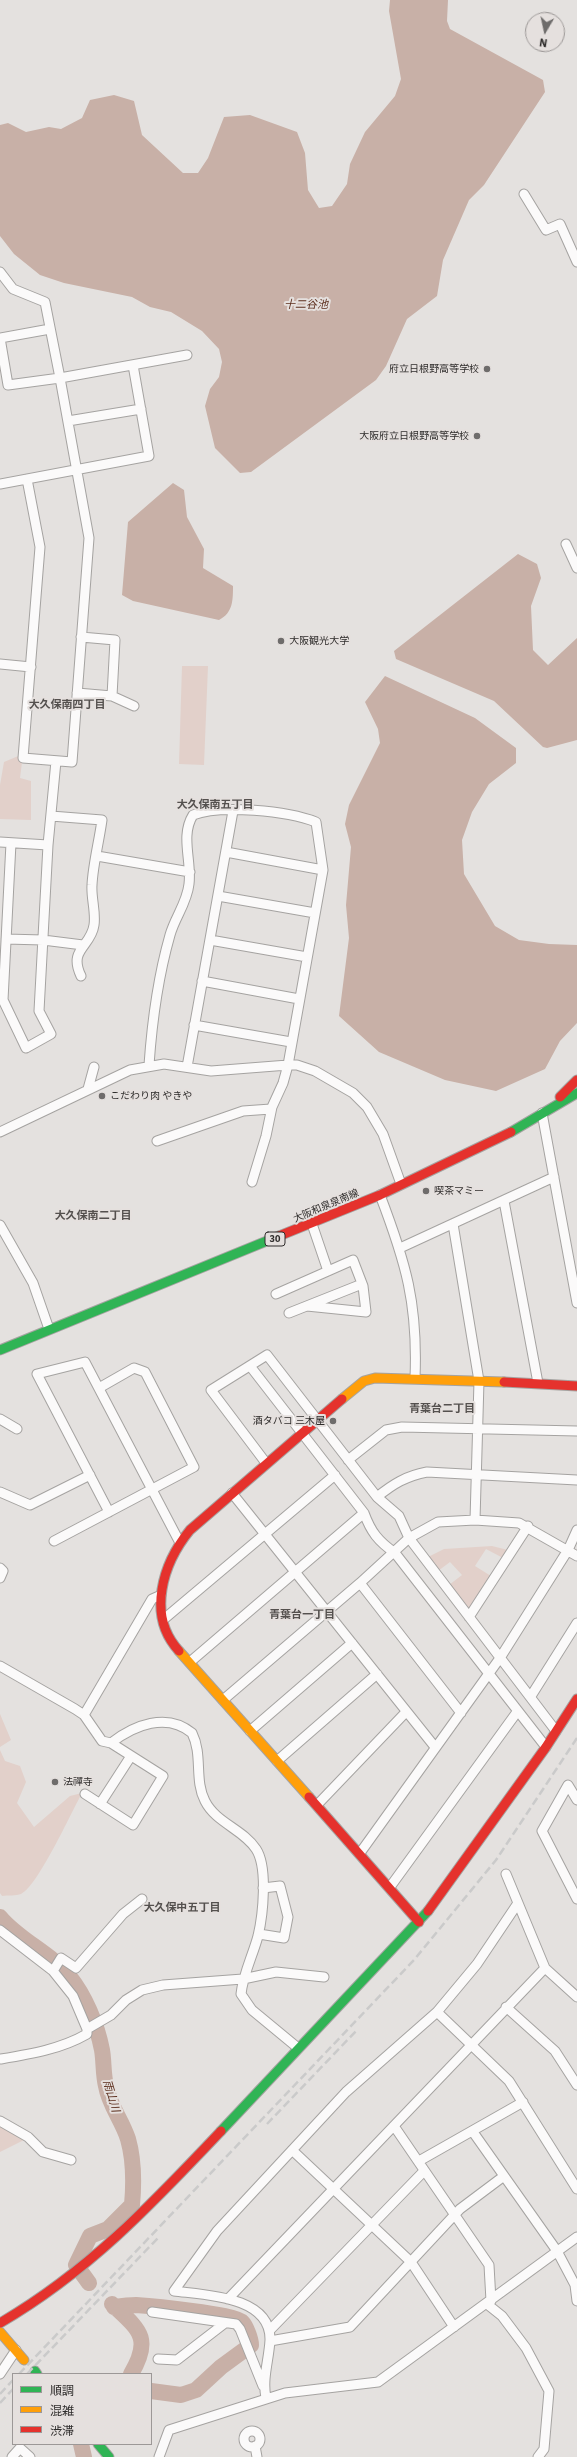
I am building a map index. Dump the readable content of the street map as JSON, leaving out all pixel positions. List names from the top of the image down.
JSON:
{
  "streets": {
    "street": ["大阪和泉泉南線", "30"]
  },
  "districts": [
    "大久保南四丁目",
    "大久保南五丁目",
    "大久保南二丁目",
    "青葉台二丁目",
    "青葉台一丁目",
    "大久保中五丁目"
  ],
  "water": ["十二谷池", "雨山川"],
  "places": [
    "府立日根野高等学校",
    "大阪府立日根野高等学校",
    "大阪観光大学",
    "こだわり肉 やきや",
    "喫茶マミー",
    "酒タバコ 三木屋",
    "法禪寺"
  ],
  "legend": ["順調", "混雑", "渋滞"],
  "north": "bottom"
}
